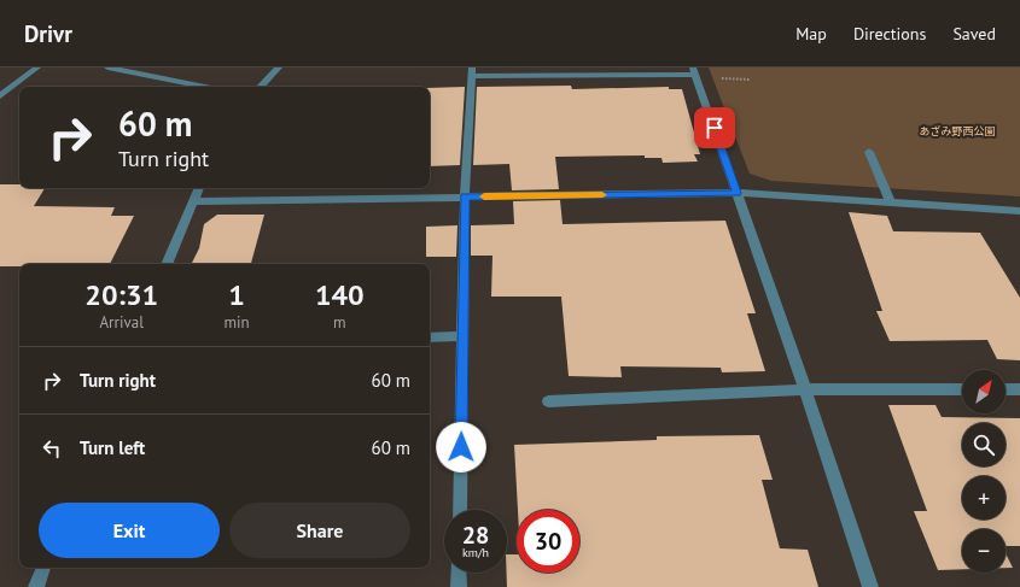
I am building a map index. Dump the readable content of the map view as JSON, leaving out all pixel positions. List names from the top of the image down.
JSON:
{
  "parks": ["あざみ野西公園"],
  "north": "top right",
  "page": {
    "header": "Drivr",
    "nav": ["Map", "Directions", "Saved"],
    "turn": ["60 m", "Turn right"],
    "eta": [
      "20:31",
      "Arrival",
      "1",
      "min",
      "140",
      "m"
    ],
    "list": [
      {
        "name": "Turn right",
        "value": "60 m"
      },
      {
        "name": "Turn left",
        "value": "60 m"
      }
    ],
    "map_buttons": ["+", "−"],
    "buttons": ["Exit", "Share"],
    "speed": "28 km/h",
    "limit": "30"
  }
}
